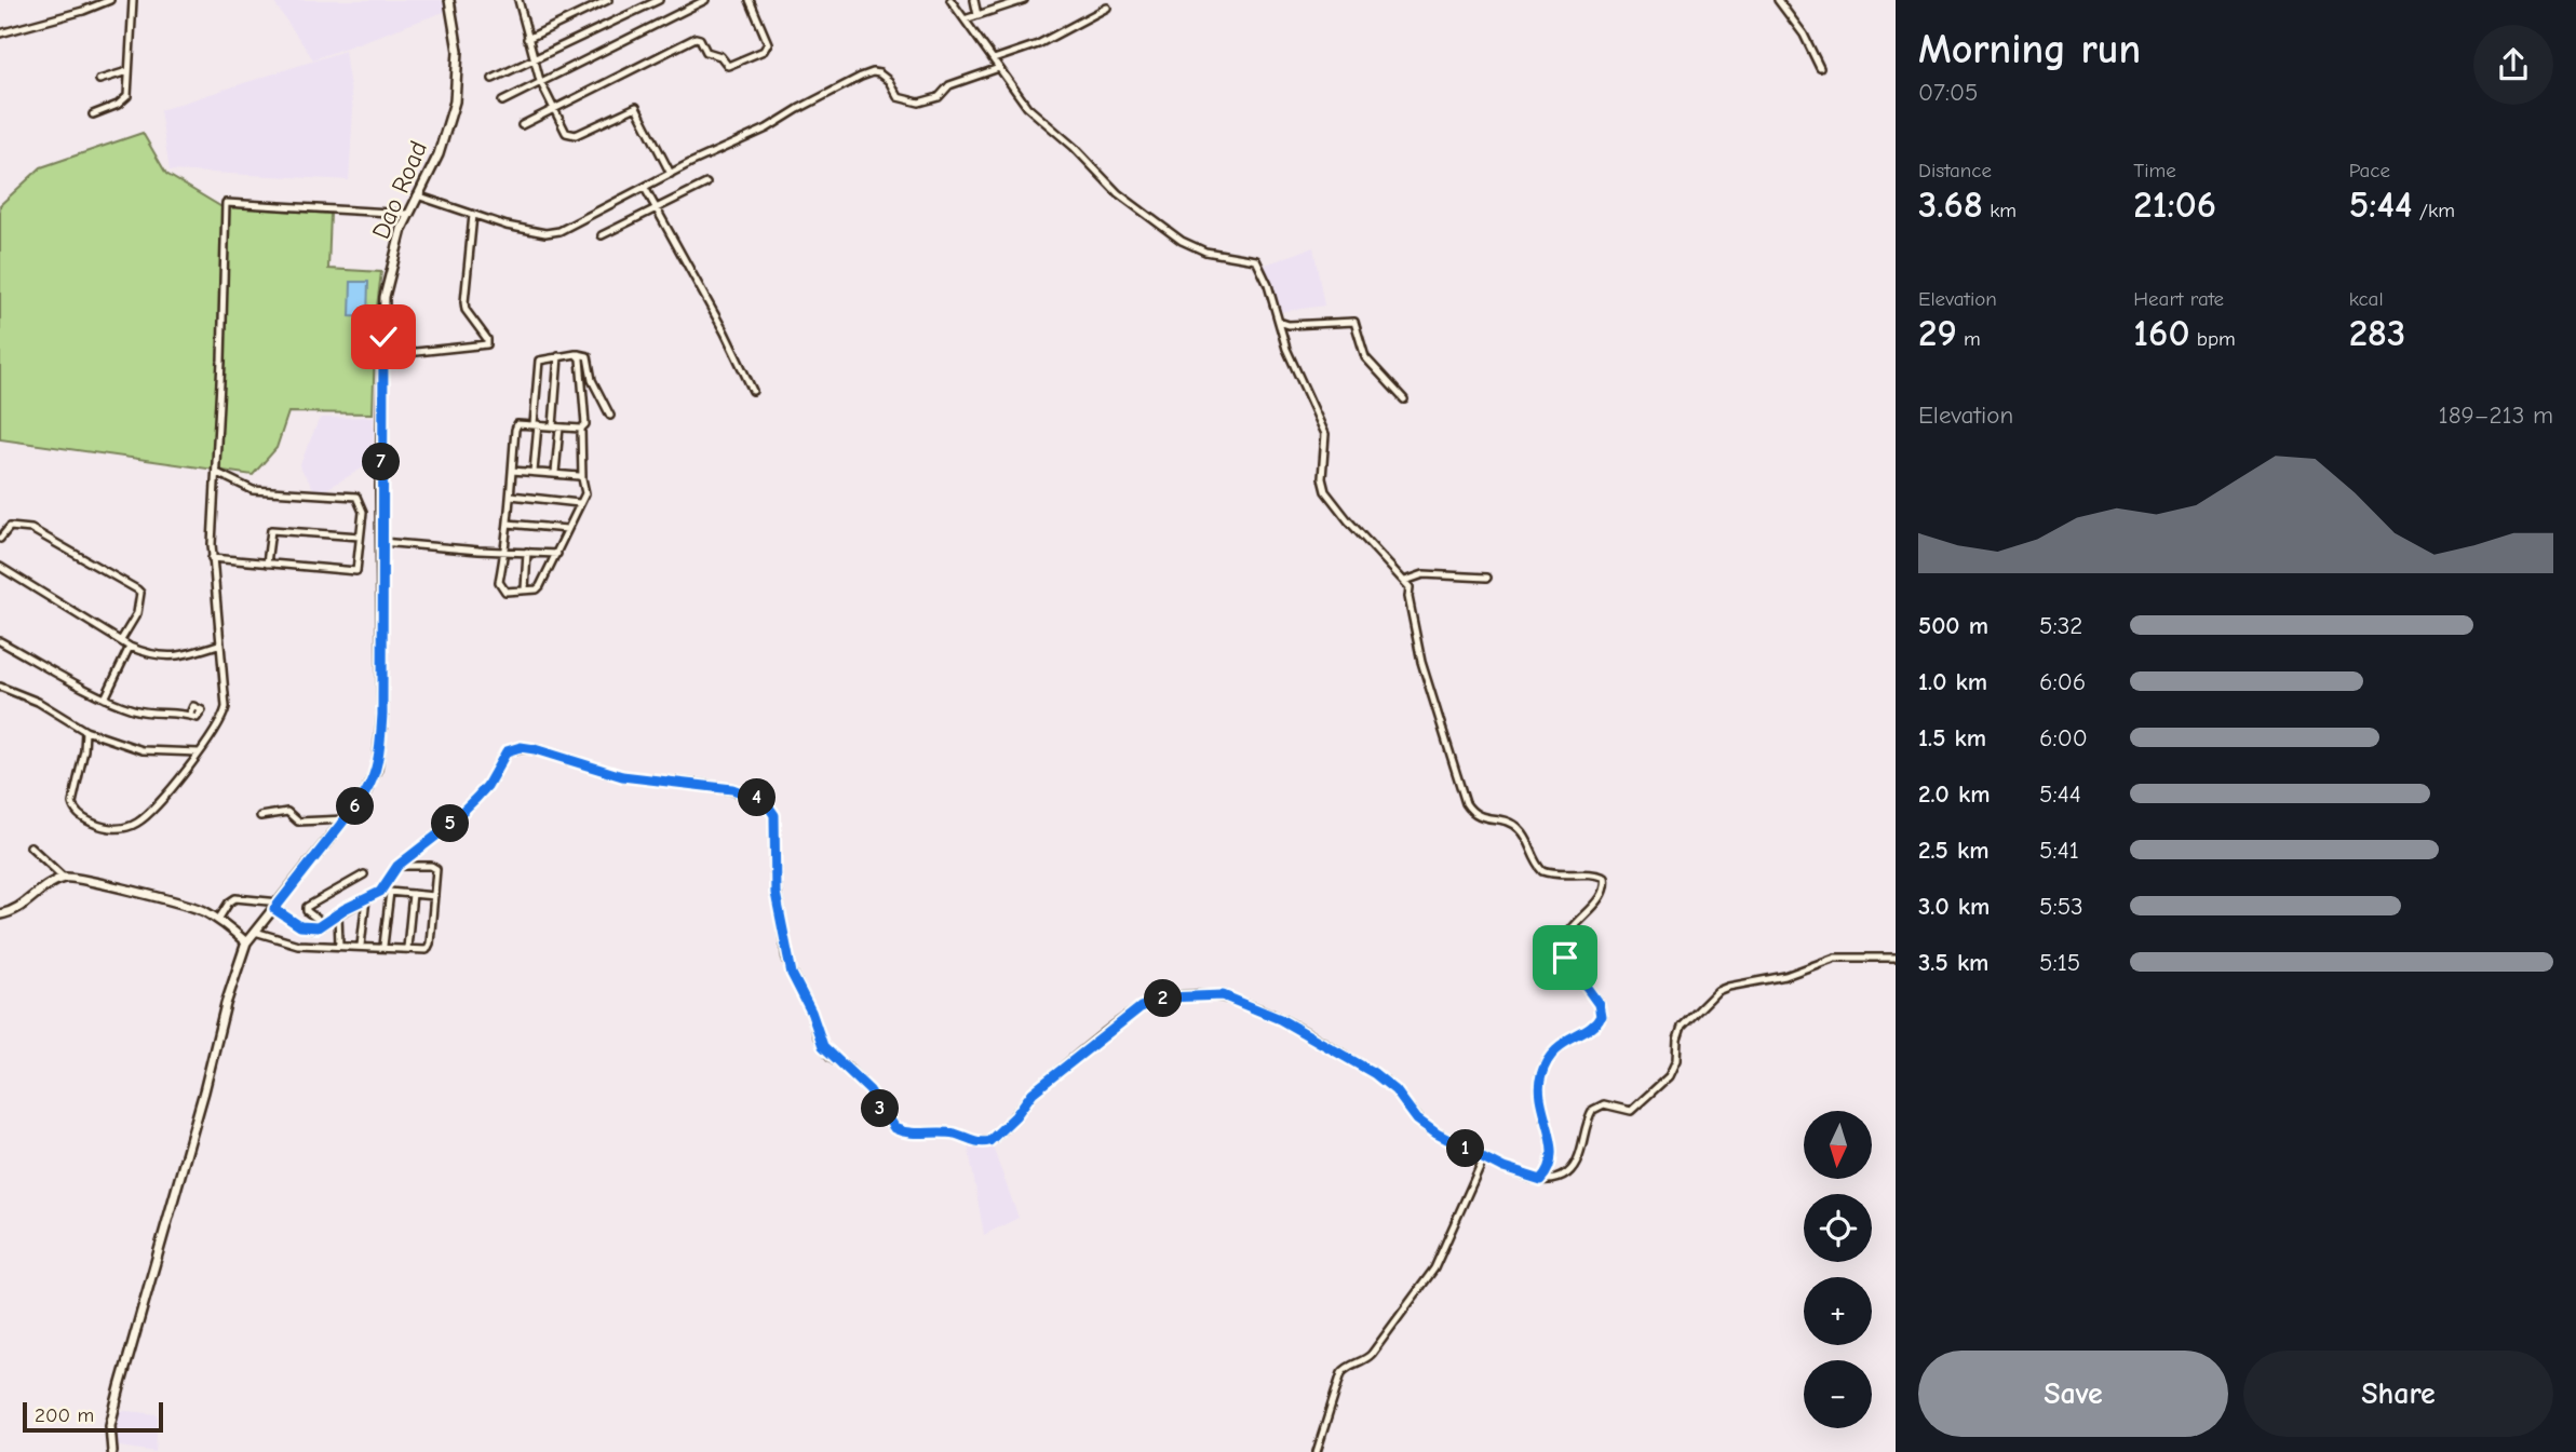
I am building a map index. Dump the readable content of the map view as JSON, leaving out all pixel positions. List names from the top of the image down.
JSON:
{
  "streets": {
    "street": ["Dao Road"]
  },
  "scale_bar": "200 m",
  "north": "bottom",
  "page": {
    "heading": ["Morning run", "07:05"],
    "stats": [
      ["Distance", "3.68 km"],
      ["Time", "21:06"],
      ["Pace", "5:44 /km"],
      ["Elevation", "29 m"],
      ["Heart rate", "160 bpm"],
      ["kcal", "283"]
    ],
    "chart": ["Elevation", "189–213 m"],
    "pins": [
      "7",
      "4",
      "6",
      "5",
      "2",
      "3",
      "1"
    ],
    "list": [
      {
        "name": "500 m",
        "note": "5:32"
      },
      {
        "name": "1.0 km",
        "note": "6:06"
      },
      {
        "name": "1.5 km",
        "note": "6:00"
      },
      {
        "name": "2.0 km",
        "note": "5:44"
      },
      {
        "name": "2.5 km",
        "note": "5:41"
      },
      {
        "name": "3.0 km",
        "note": "5:53"
      },
      {
        "name": "3.5 km",
        "note": "5:15"
      }
    ],
    "map_buttons": ["+", "−"],
    "buttons": ["Save", "Share"],
    "scale": "200 m"
  }
}
